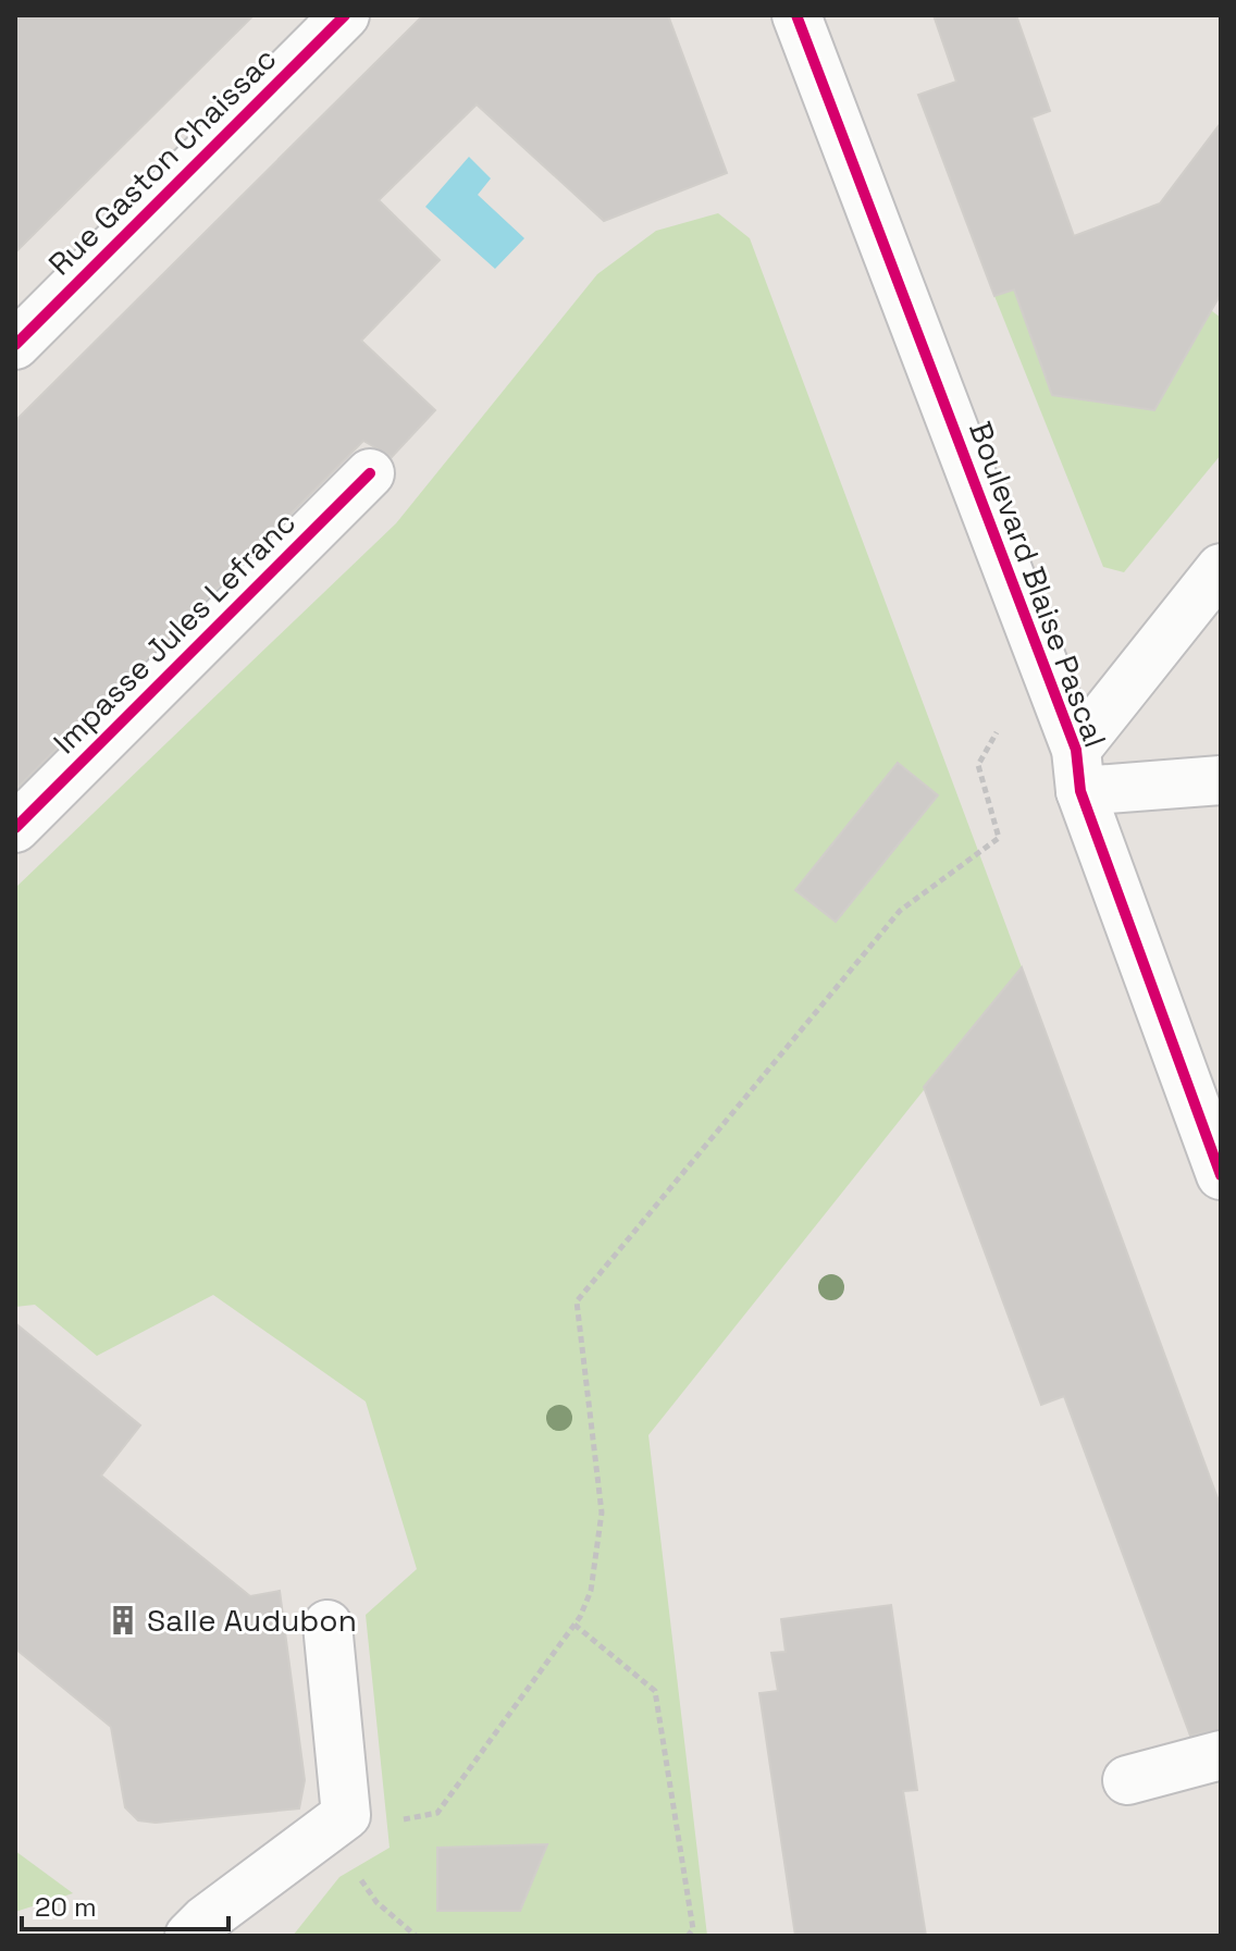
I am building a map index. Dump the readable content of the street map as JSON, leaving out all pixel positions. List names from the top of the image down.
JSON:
{
  "streets": {
    "street": ["Rue Gaston Chaissac", "Boulevard Blaise Pascal", "Impasse Jules Lefranc"]
  },
  "places": {
    "building": ["Salle Audubon"]
  },
  "scale_bar": "20 m"
}
